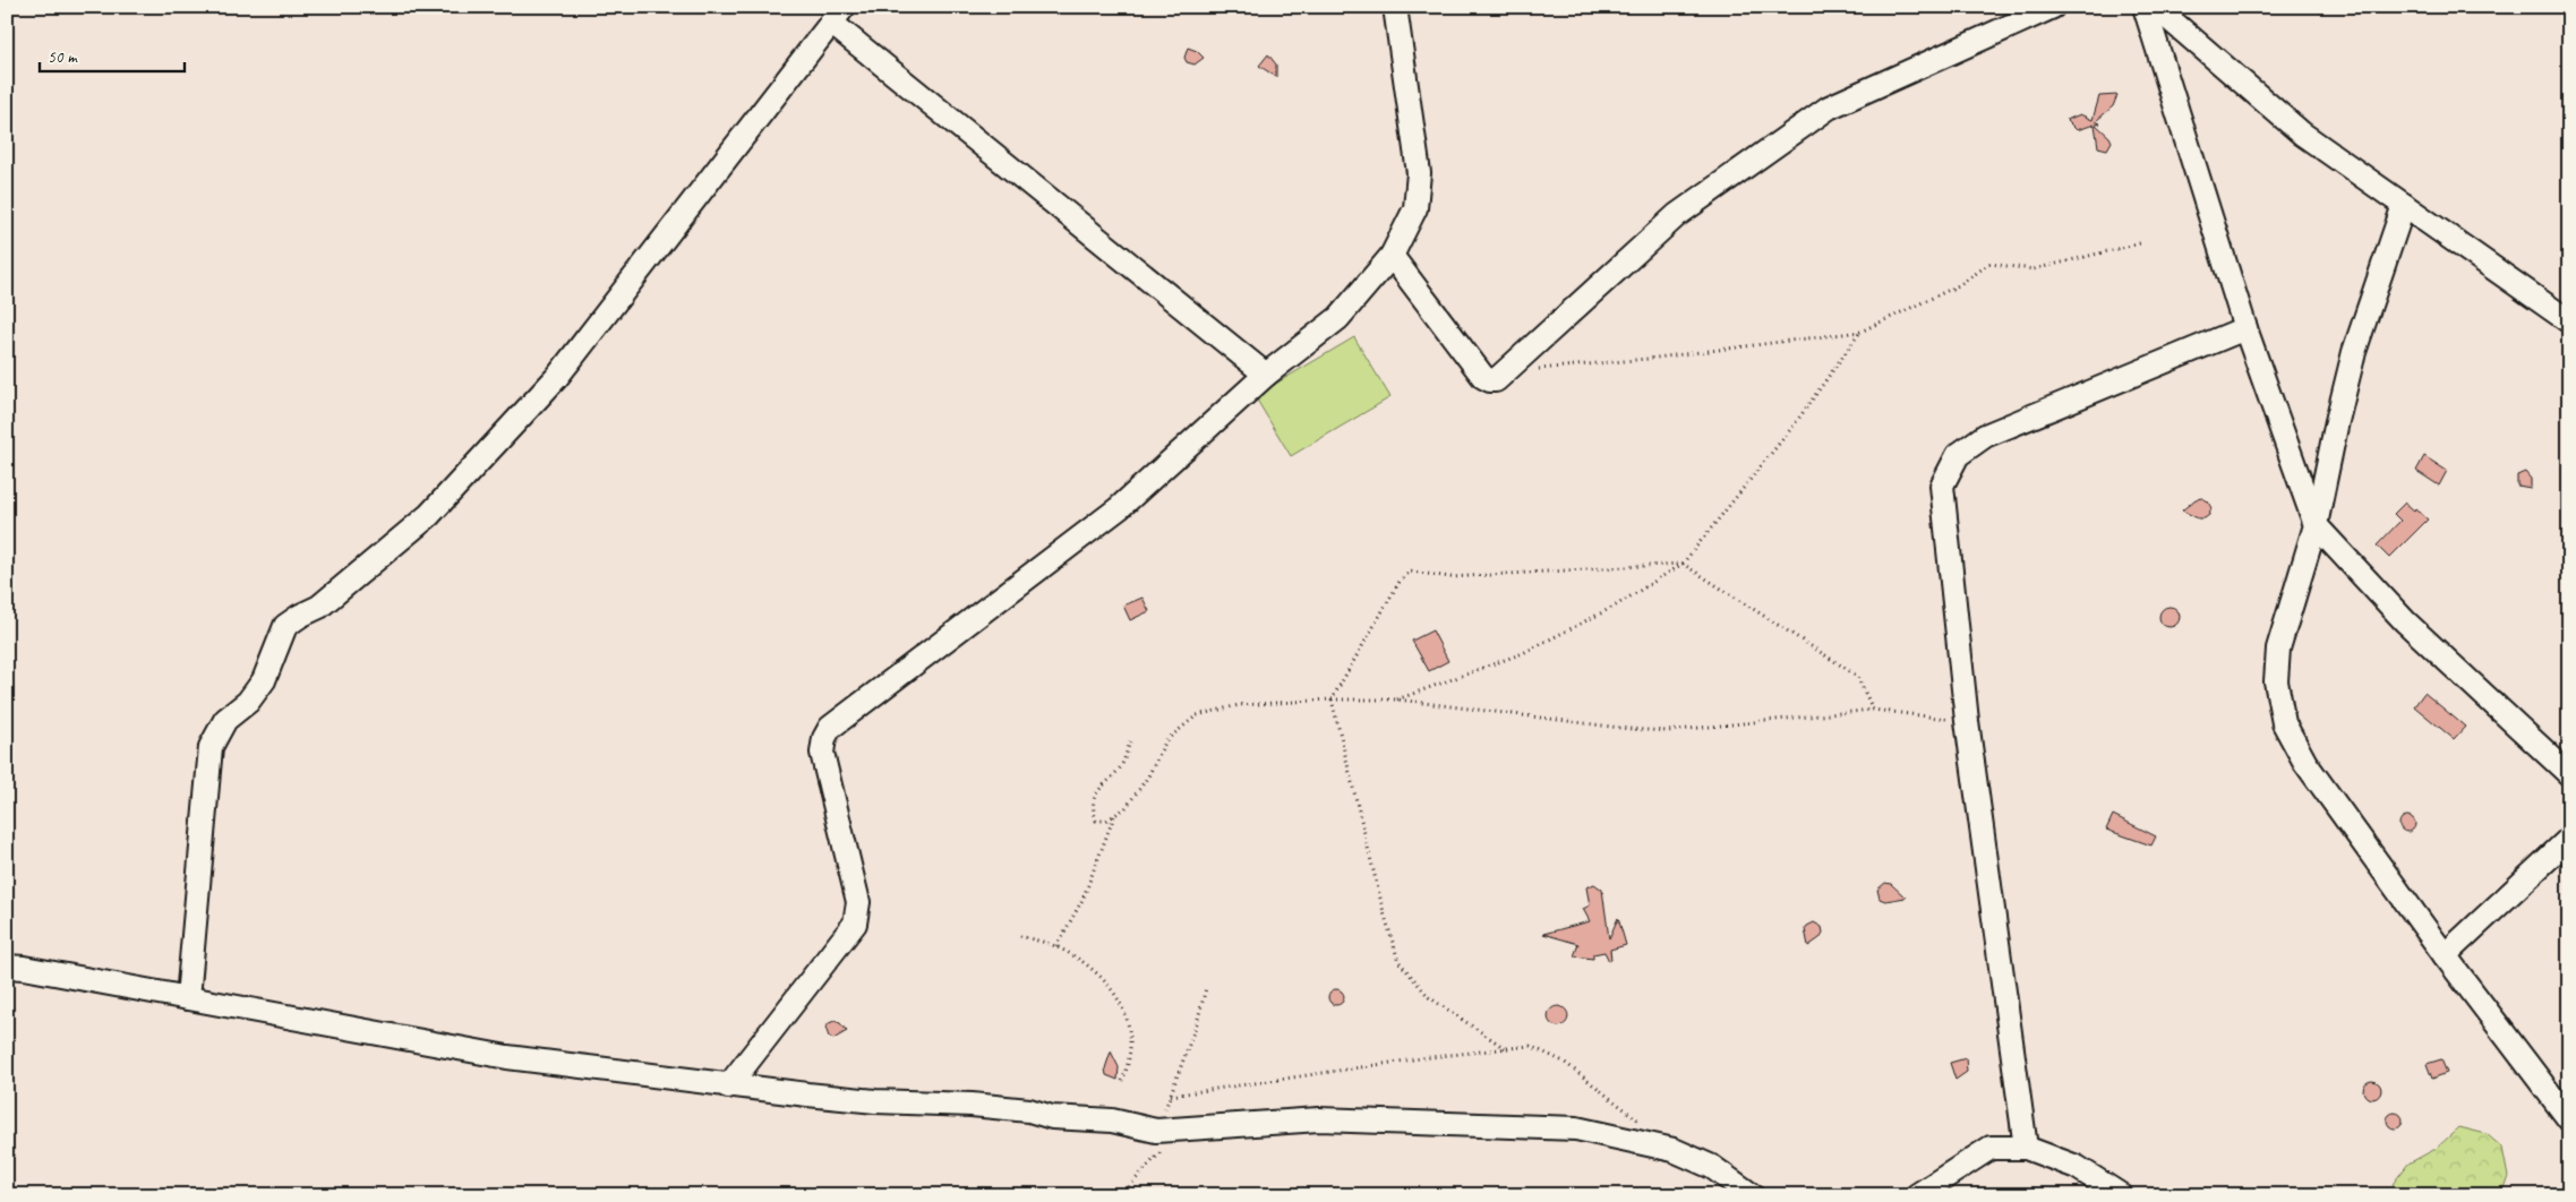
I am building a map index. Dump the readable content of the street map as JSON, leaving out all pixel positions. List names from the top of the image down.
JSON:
{
  "scale_bar": "50 m"
}
